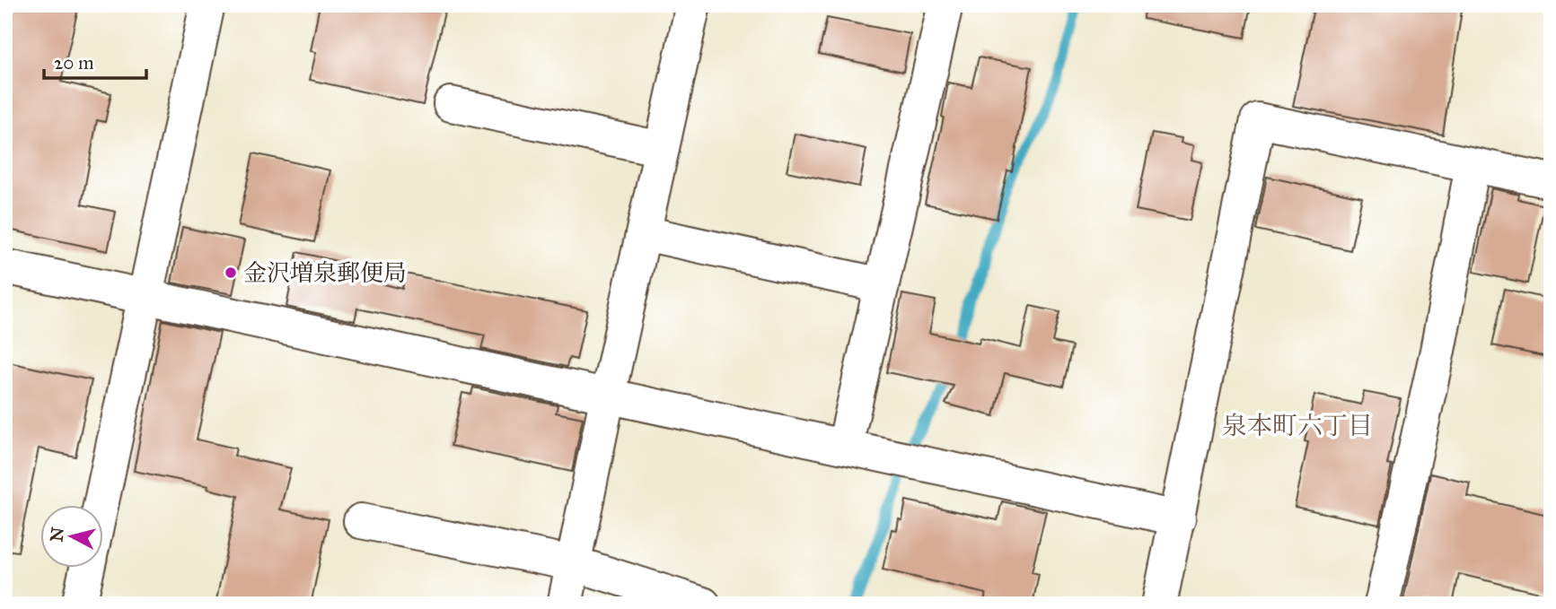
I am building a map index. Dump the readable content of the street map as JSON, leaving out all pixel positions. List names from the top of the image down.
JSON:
{
  "districts": ["泉本町六丁目"],
  "places": ["金沢増泉郵便局"],
  "scale_bar": "20 m",
  "north": "left"
}
